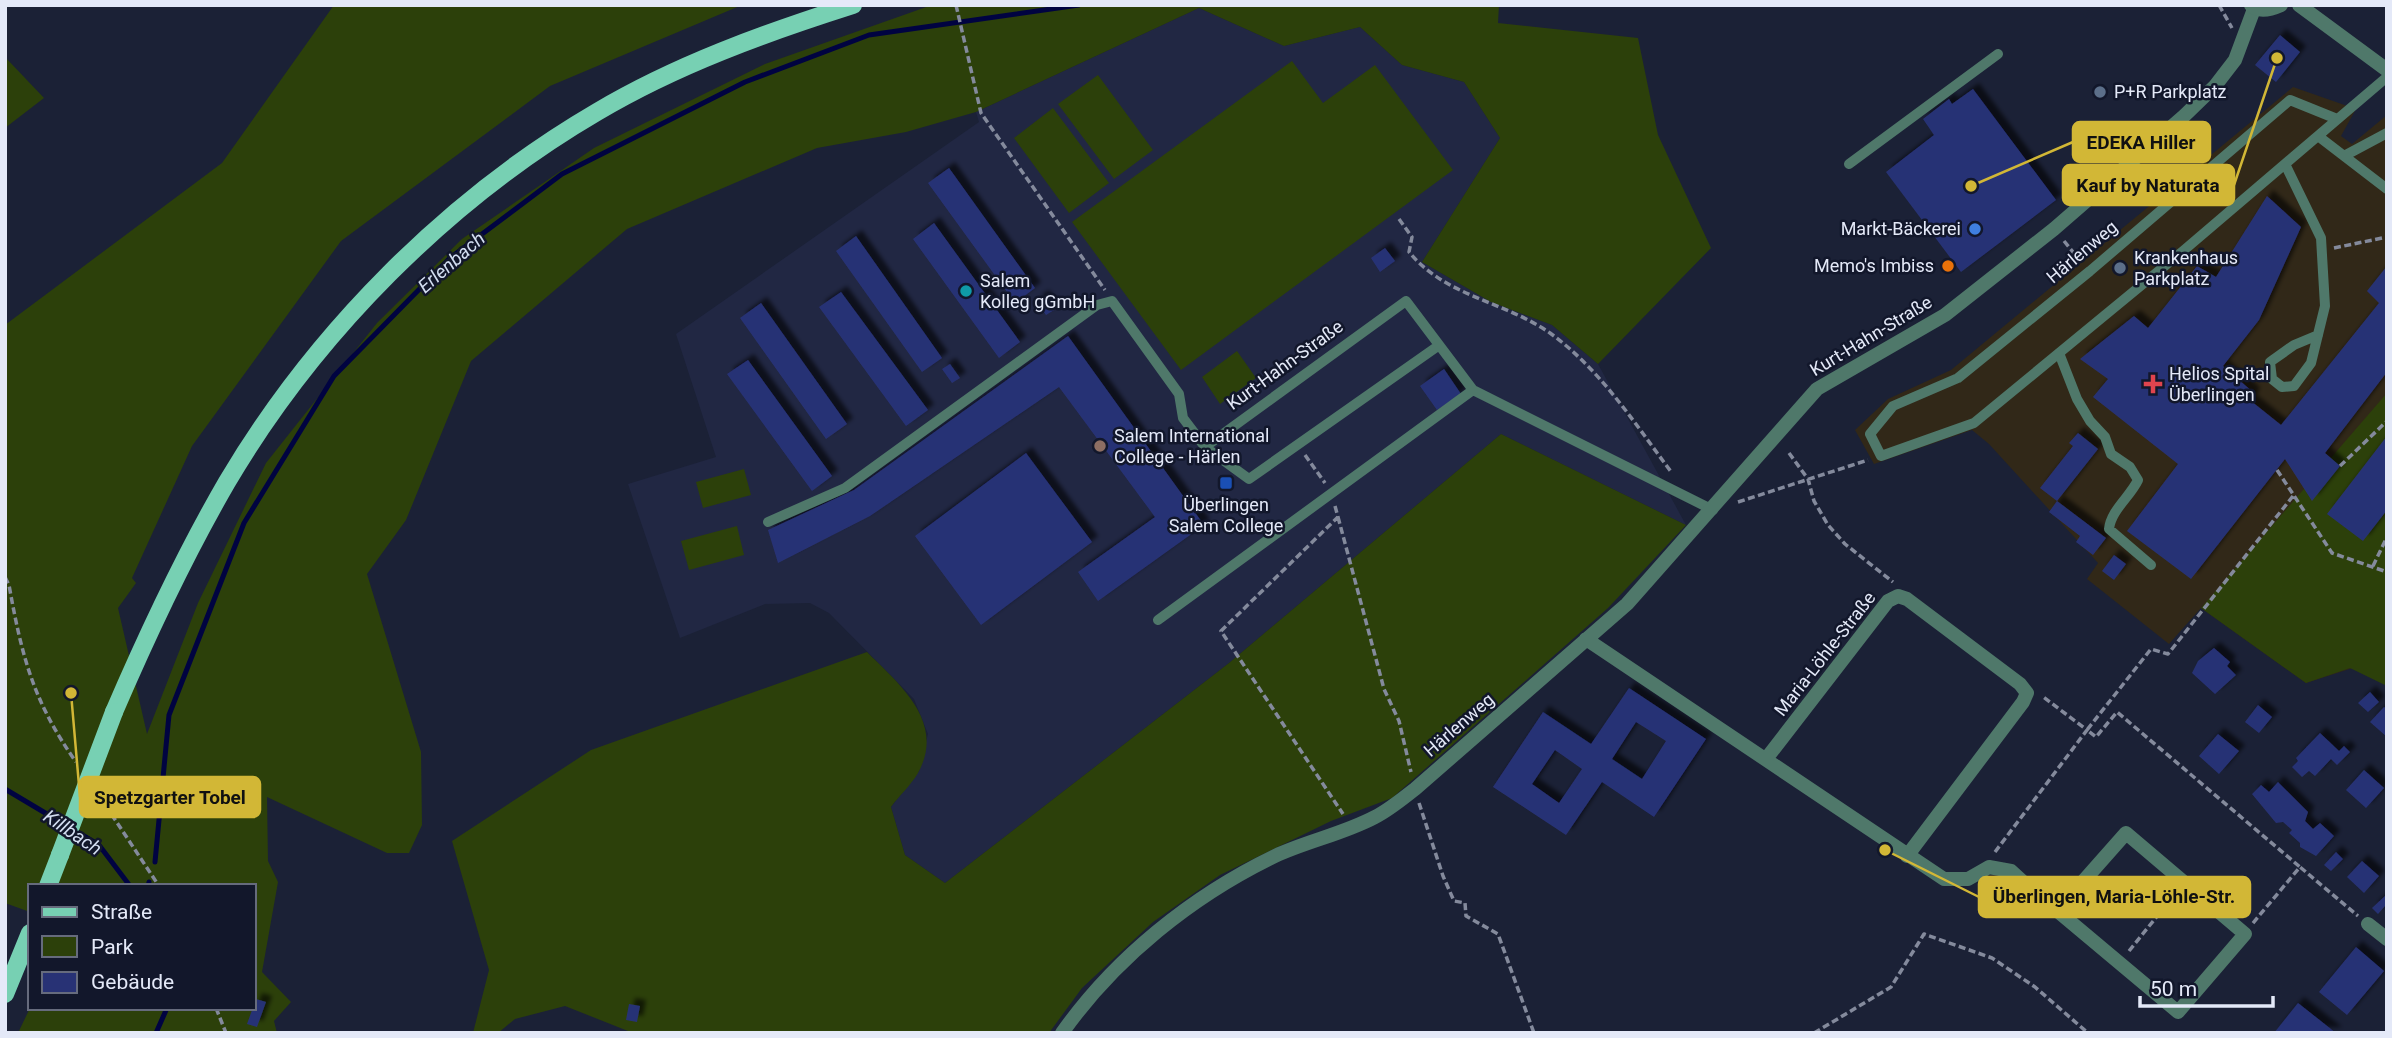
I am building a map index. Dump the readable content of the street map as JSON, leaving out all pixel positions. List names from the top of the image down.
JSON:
{
  "streets": {
    "street": ["Härlenweg", "Kurt-Hahn-Straße", "Maria-Löhle-Straße"]
  },
  "crossings": [
    ["Härlenweg", "Kurt-Hahn-Straße"]
  ],
  "water": ["Erlenbach", "Killbach"],
  "places": {
    "other": [
      "Kauf by Naturata",
      "P+R Parkplatz",
      "EDEKA Hiller",
      "Markt-Bäckerei",
      "Memo's Imbiss",
      "Krankenhaus Parkplatz",
      "Salem Kolleg gGmbH",
      "Salem International College - Härlen",
      "Spetzgarter Tobel",
      "Überlingen, Maria-Löhle-Str."
    ],
    "health": ["Helios Spital Überlingen"],
    "transit": ["Überlingen Salem College"]
  },
  "legend": ["Straße", "Park", "Gebäude"],
  "scale_bar": "50 m"
}
